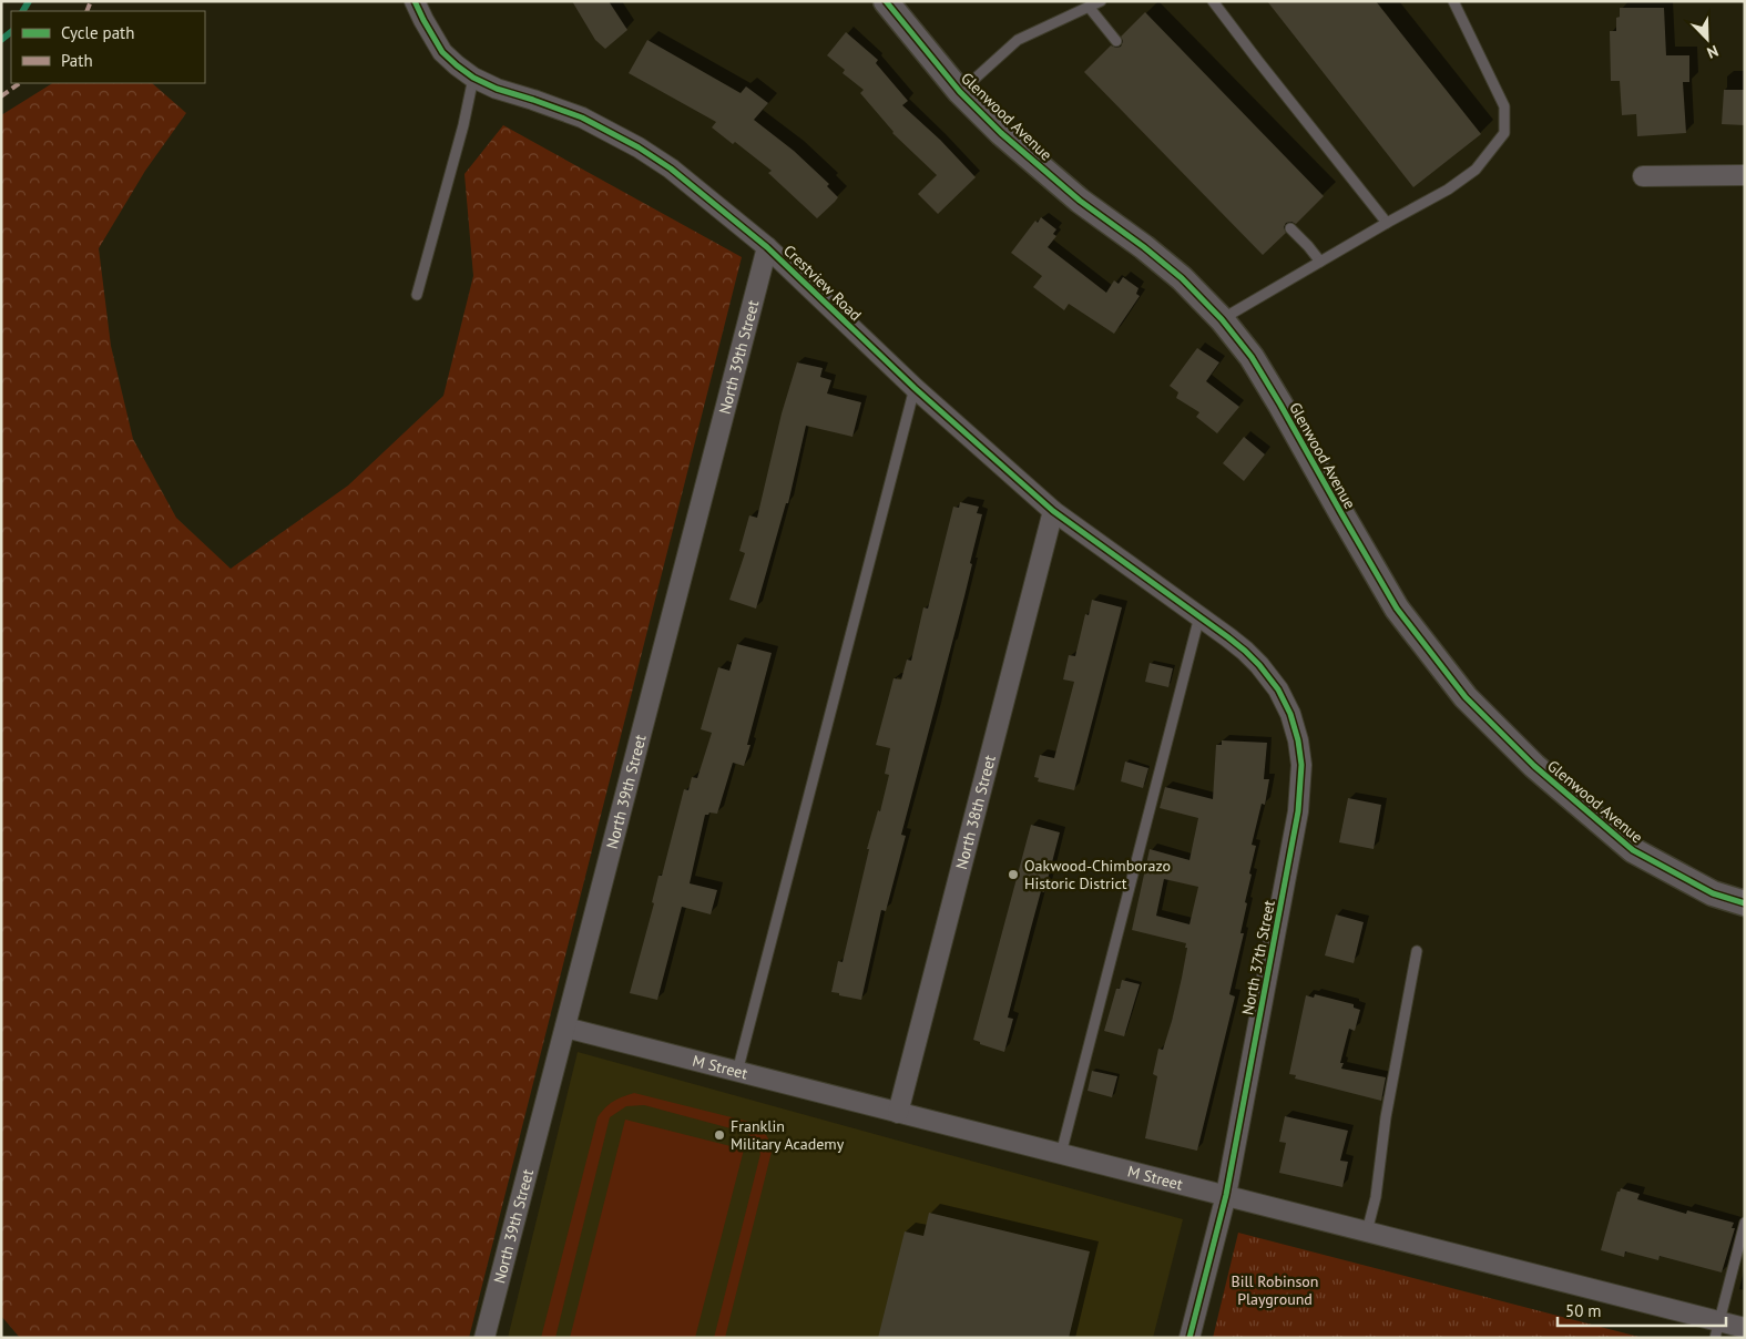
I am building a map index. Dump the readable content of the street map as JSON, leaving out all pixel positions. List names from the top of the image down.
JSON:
{
  "streets": {
    "street": [
      "Glenwood Avenue",
      "Crestview Road",
      "North 39th Street",
      "North 38th Street",
      "North 37th Street",
      "M Street"
    ]
  },
  "crossings": [
    ["Crestview Road", "North 39th Street"],
    ["Crestview Road", "North 38th Street"],
    ["Crestview Road", "North 37th Street"],
    ["North 39th Street", "M Street"],
    ["North 38th Street", "M Street"],
    ["North 37th Street", "M Street"]
  ],
  "parks": ["Bill Robinson Playground"],
  "places": ["Oakwood-Chimborazo Historic District", "Franklin Military Academy"],
  "legend": ["Cycle path", "Path"],
  "scale_bar": "50 m",
  "north": "bottom right"
}
